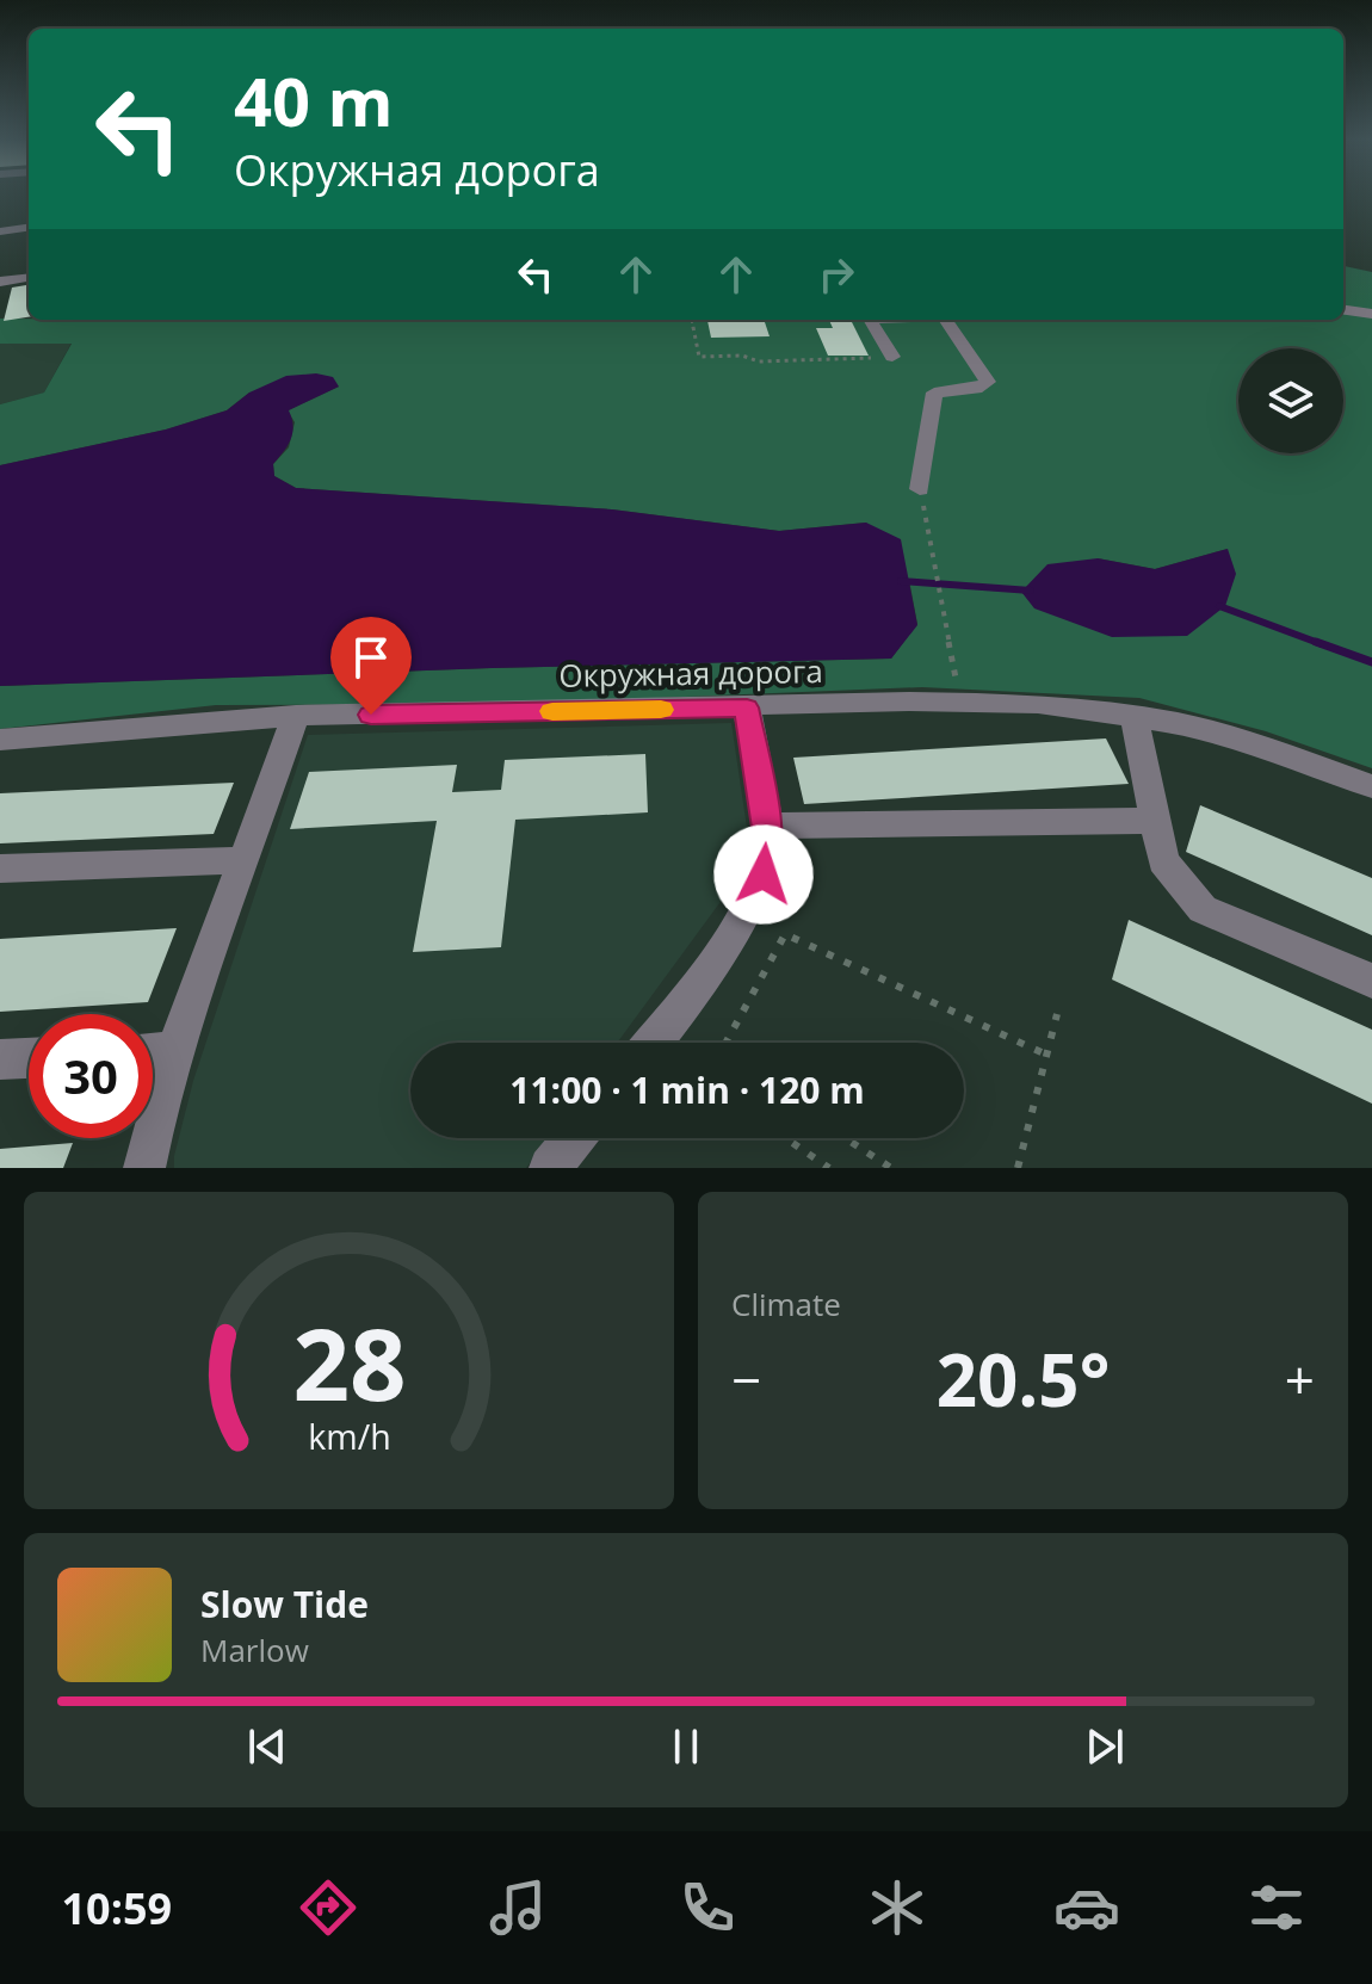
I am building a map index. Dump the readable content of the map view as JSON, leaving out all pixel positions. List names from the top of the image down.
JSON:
{
  "streets": {
    "street": ["Окружная дорога"]
  },
  "page": {
    "turn": ["40 m", "Окружная дорога"],
    "limit": "30",
    "trip": "11:00 · 1 min · 120 m",
    "tile": "Climate",
    "heat": ["−", "20.5°", "+"],
    "song": ["Slow Tide", "Marlow"],
    "tabs": "10:59",
    "gauge": ["28", "km/h"]
  }
}
